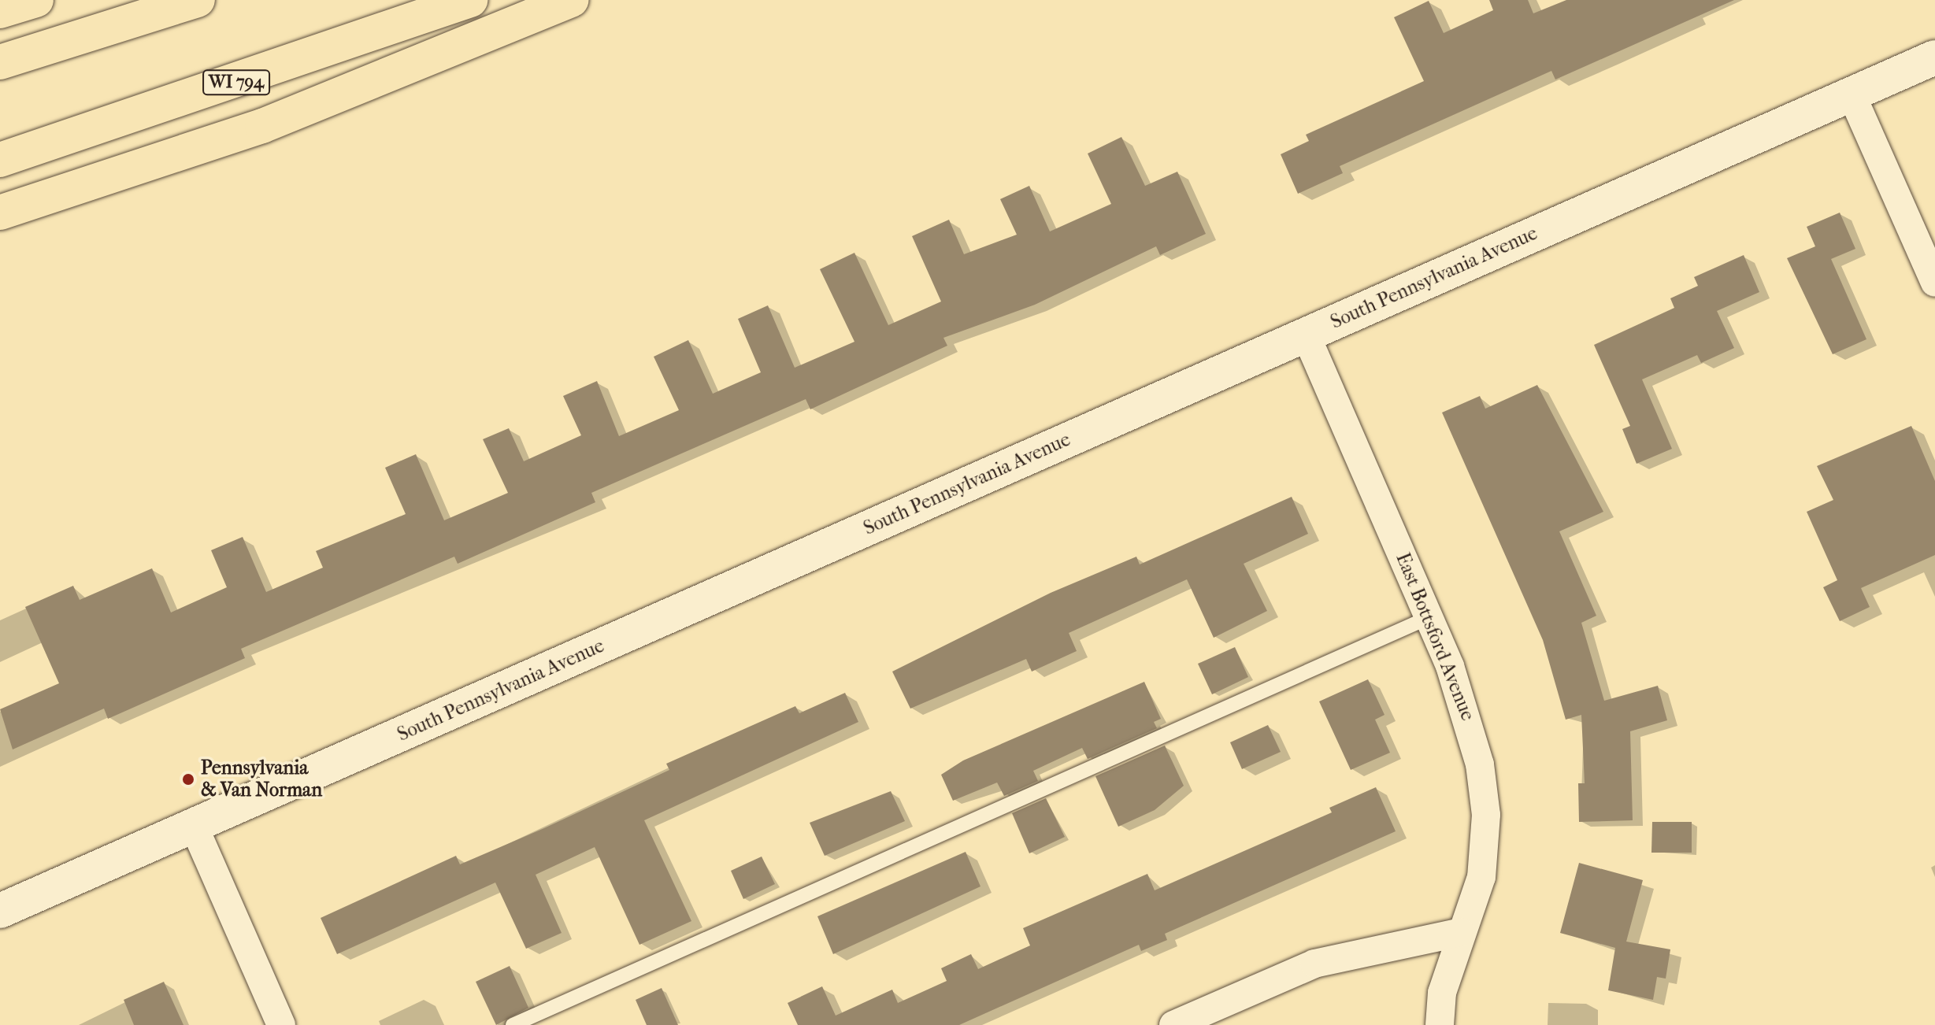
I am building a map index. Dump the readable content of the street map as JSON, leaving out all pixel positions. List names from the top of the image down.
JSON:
{
  "streets": {
    "main road": ["WI 794"],
    "street": ["South Pennsylvania Avenue", "East Bottsford Avenue"]
  },
  "crossings": [
    ["South Pennsylvania Avenue", "East Bottsford Avenue"]
  ],
  "places": ["Pennsylvania & Van Norman"]
}
